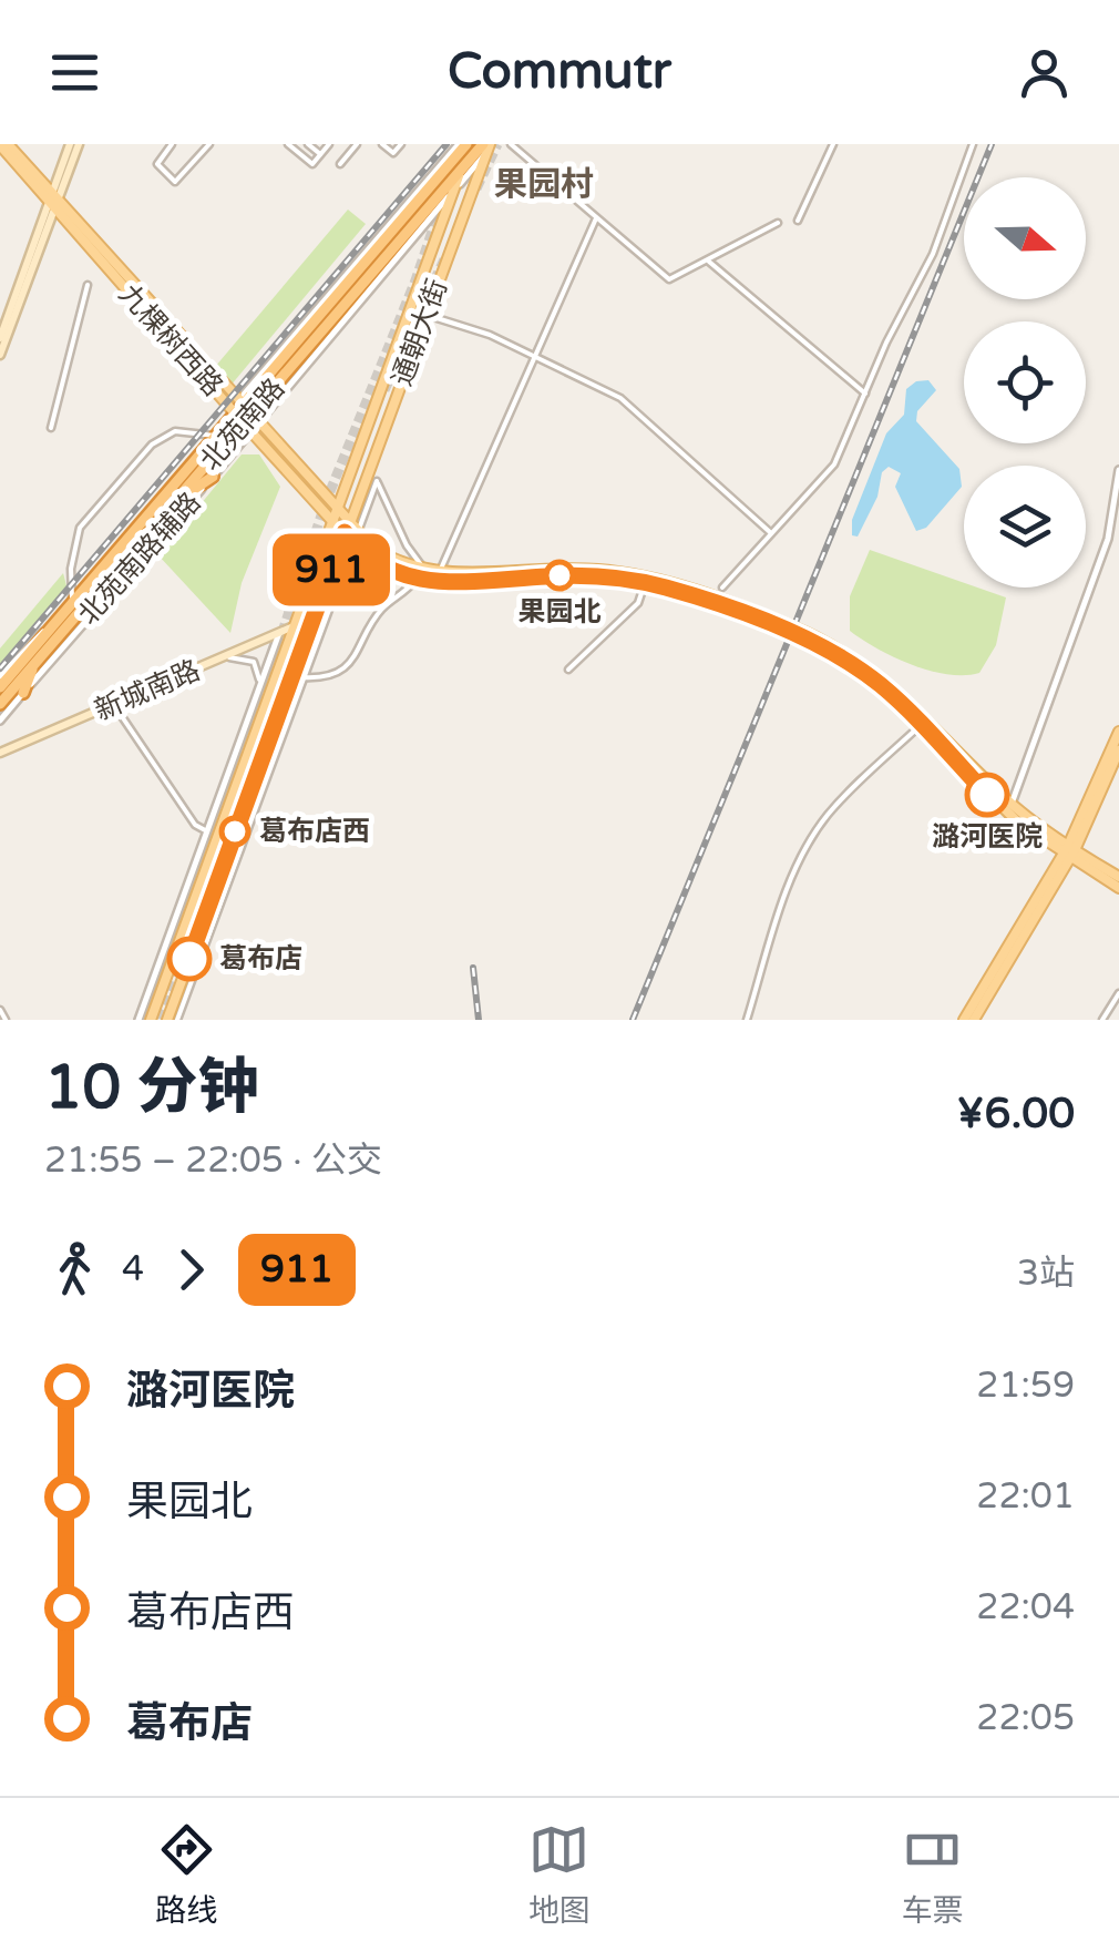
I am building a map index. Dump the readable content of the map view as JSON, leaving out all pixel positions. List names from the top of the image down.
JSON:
{
  "streets": {
    "highway": ["北苑南路"],
    "main road": ["通朝大街", "九棵树西路", "新城南路"],
    "street": ["北苑南路辅路"]
  },
  "crossings": [
    ["通朝大街", "九棵树西路"],
    ["通朝大街", "北苑南路"],
    ["通朝大街", "北苑南路辅路"],
    ["通朝大街", "新城南路"],
    ["九棵树西路", "北苑南路"],
    ["九棵树西路", "北苑南路辅路"],
    ["北苑南路", "北苑南路辅路"]
  ],
  "districts": ["果园村"],
  "places": [
    "果园北",
    "潞河医院",
    "葛布店西",
    "葛布店"
  ],
  "lines": ["bus line 911"],
  "north": "right",
  "page": {
    "header": "Commutr",
    "on_map": "911",
    "heading": ["10 分钟", "21:55 – 22:05 · 公交", "¥6.00"],
    "legs": ["4", "911", "3站"],
    "list": [
      {
        "name": "潞河医院",
        "value": "21:59"
      },
      {
        "name": "果园北",
        "value": "22:01"
      },
      {
        "name": "葛布店西",
        "value": "22:04"
      },
      {
        "name": "葛布店",
        "value": "22:05"
      }
    ],
    "tabs": ["路线", "地图", "车票"]
  }
}
